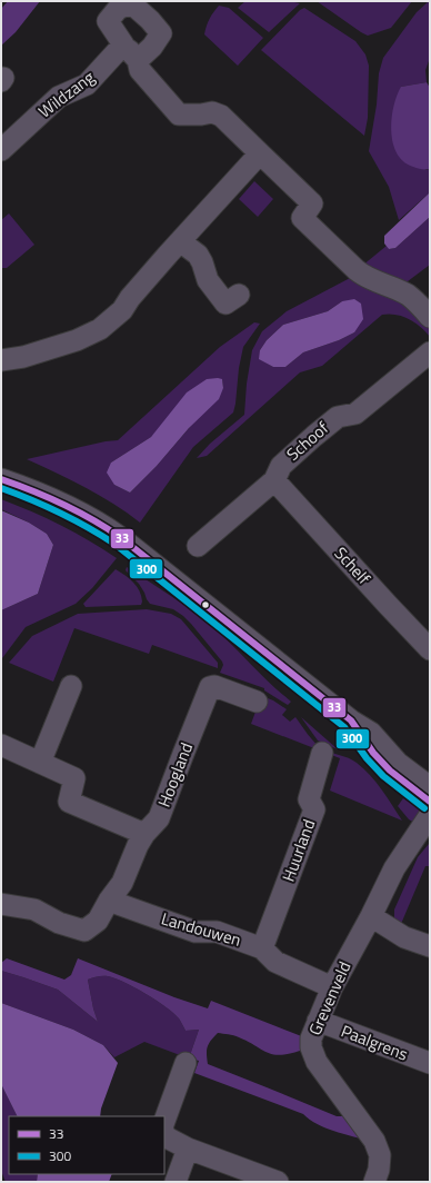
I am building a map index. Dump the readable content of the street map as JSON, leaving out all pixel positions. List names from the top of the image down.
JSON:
{
  "streets": {
    "street": [
      "Wildzang",
      "Schoof",
      "Schelf",
      "Hoogland",
      "Huurland",
      "Landouwen",
      "Grevenveld",
      "Paalgrens"
    ]
  },
  "crossings": [
    ["Schoof", "Schelf"],
    ["Hoogland", "Landouwen"],
    ["Huurland", "Landouwen"],
    ["Landouwen", "Grevenveld"],
    ["Grevenveld", "Paalgrens"]
  ],
  "lines": ["transit line 33", "transit line 300"],
  "legend": ["33", "300"]
}
